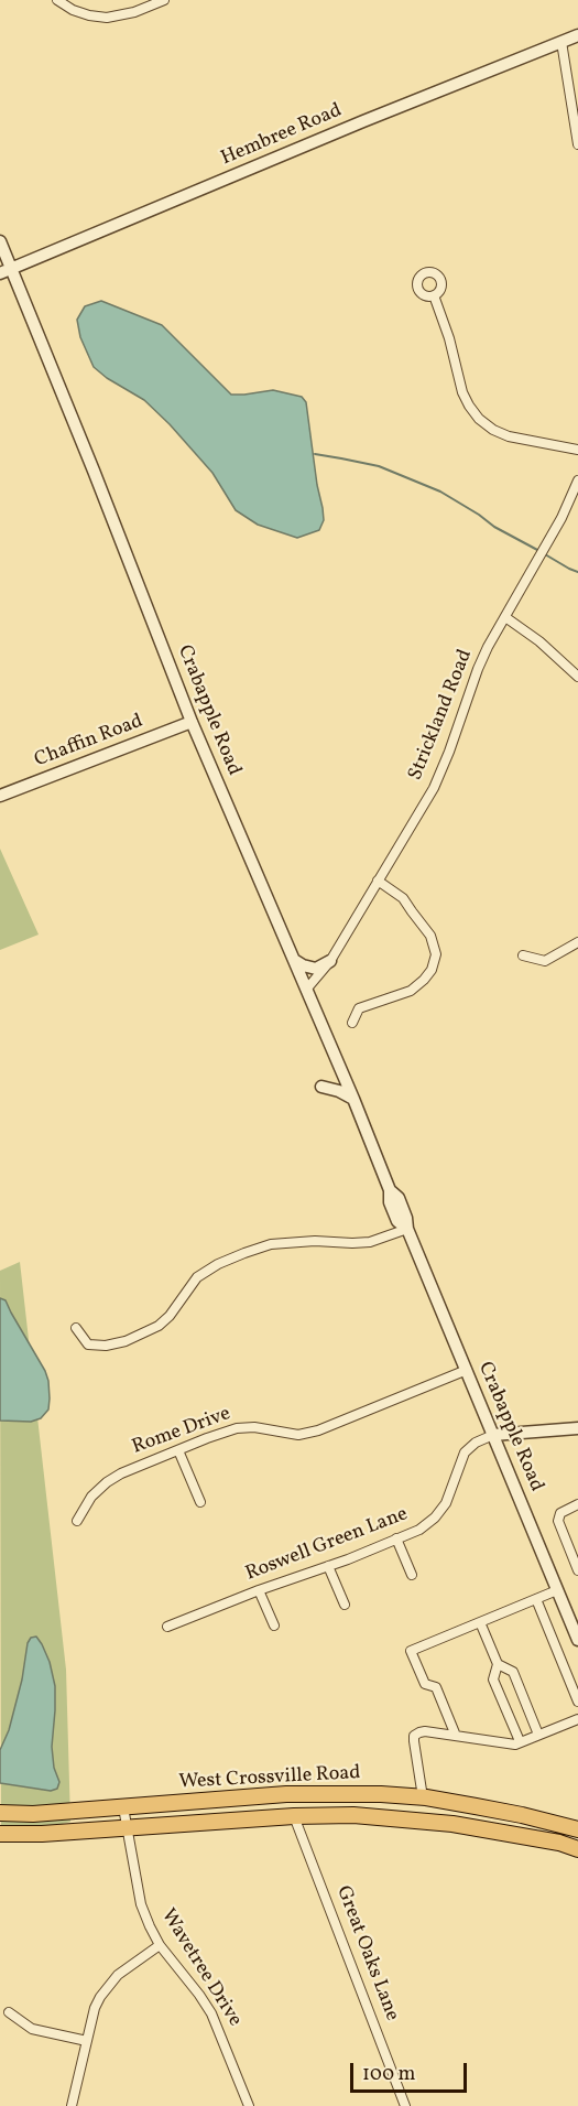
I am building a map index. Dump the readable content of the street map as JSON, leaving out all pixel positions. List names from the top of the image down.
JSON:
{
  "streets": {
    "main road": ["West Crossville Road"],
    "street": [
      "Hembree Road",
      "Crabapple Road",
      "Strickland Road",
      "Chaffin Road",
      "Rome Drive",
      "Roswell Green Lane",
      "Great Oaks Lane",
      "Wavetree Drive"
    ]
  },
  "crossings": [
    ["Hembree Road", "Crabapple Road"],
    ["Crabapple Road", "Strickland Road"],
    ["Crabapple Road", "Chaffin Road"],
    ["Crabapple Road", "Rome Drive"],
    ["Crabapple Road", "Roswell Green Lane"],
    ["West Crossville Road", "Great Oaks Lane"],
    ["West Crossville Road", "Wavetree Drive"]
  ],
  "scale_bar": "100 m"
}
